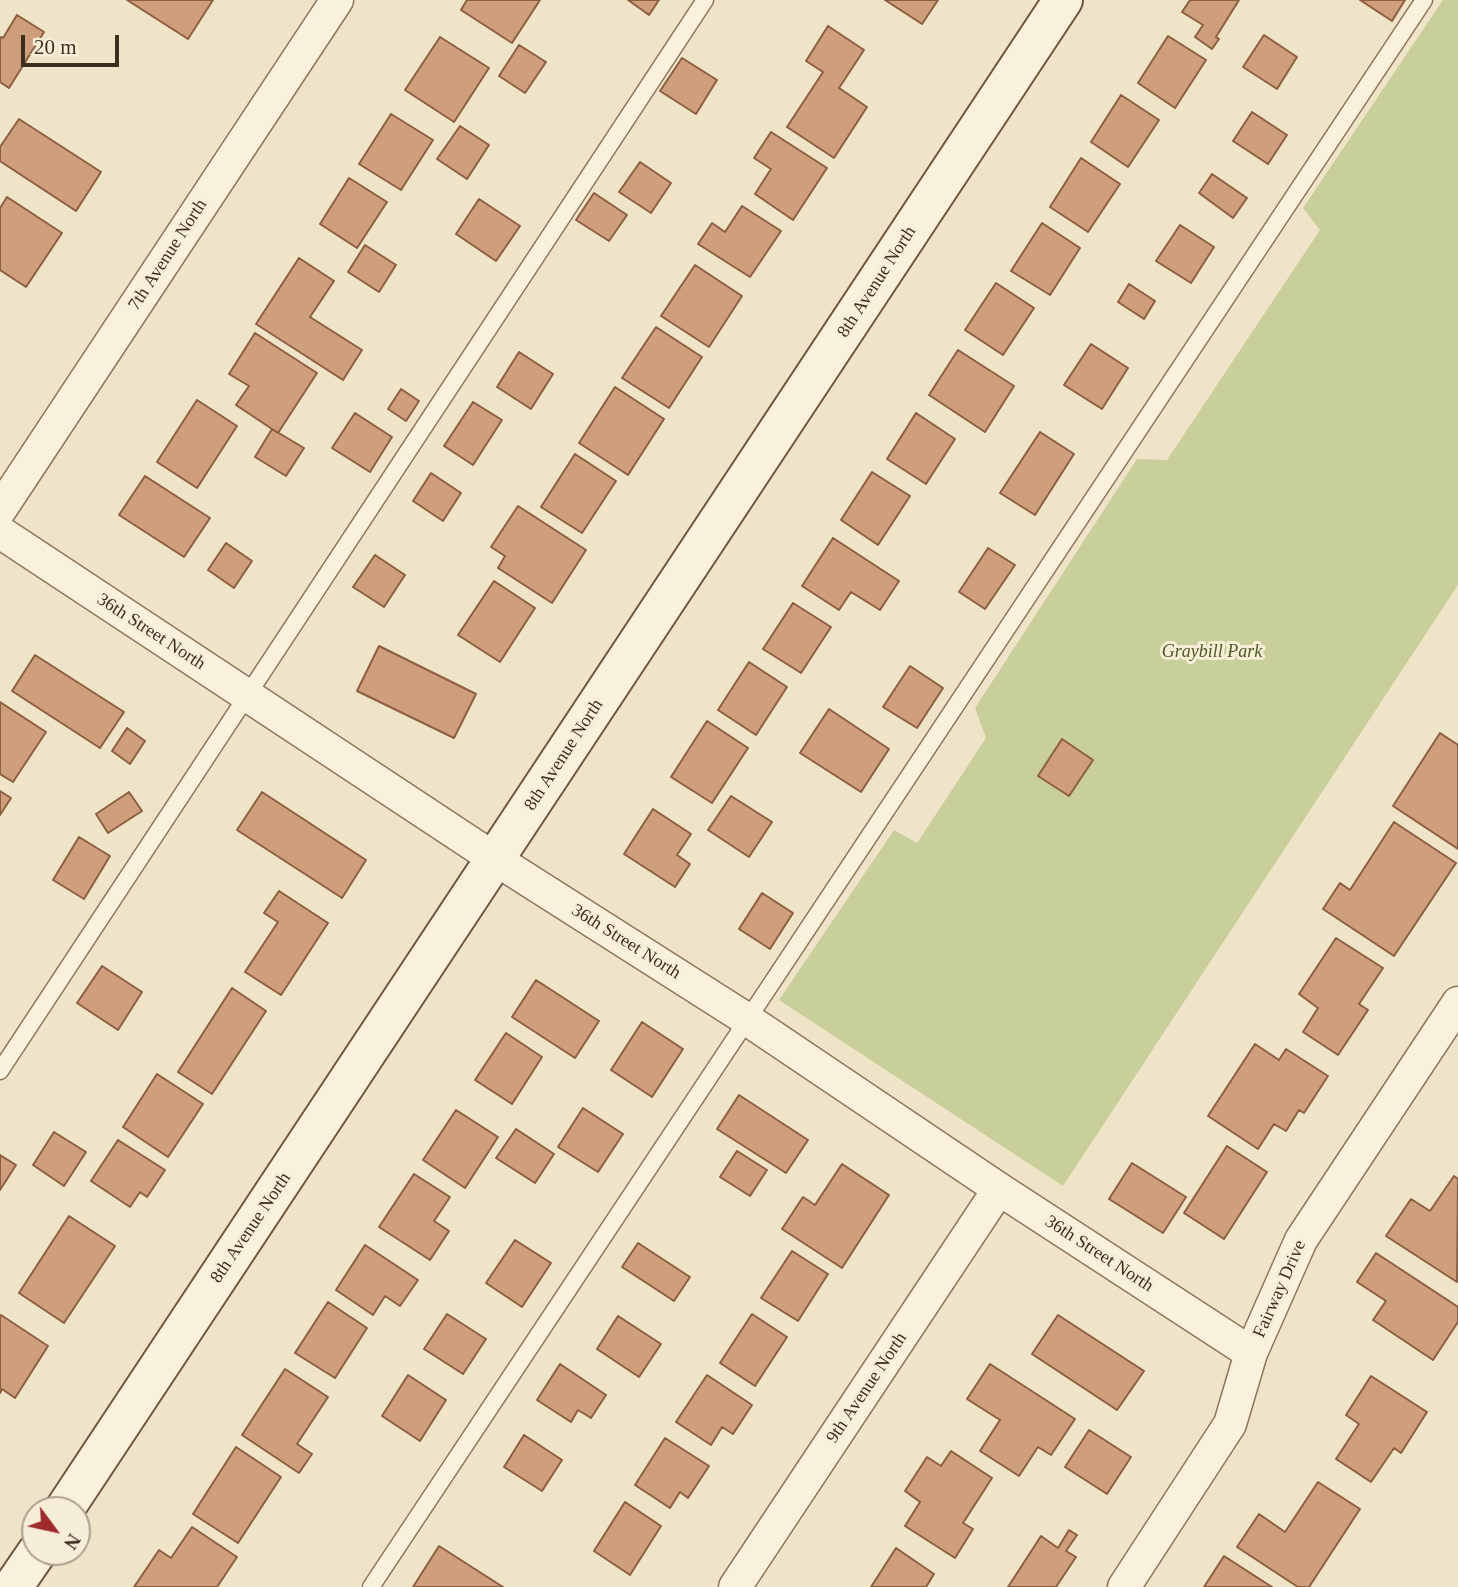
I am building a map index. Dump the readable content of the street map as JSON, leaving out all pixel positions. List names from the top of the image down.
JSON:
{
  "streets": {
    "street": [
      "7th Avenue North",
      "8th Avenue North",
      "36th Street North",
      "Fairway Drive",
      "9th Avenue North"
    ]
  },
  "crossings": [
    ["8th Avenue North", "36th Street North"],
    ["36th Street North", "Fairway Drive"],
    ["36th Street North", "9th Avenue North"]
  ],
  "parks": ["Graybill Park"],
  "scale_bar": "20 m",
  "north": "bottom right"
}
